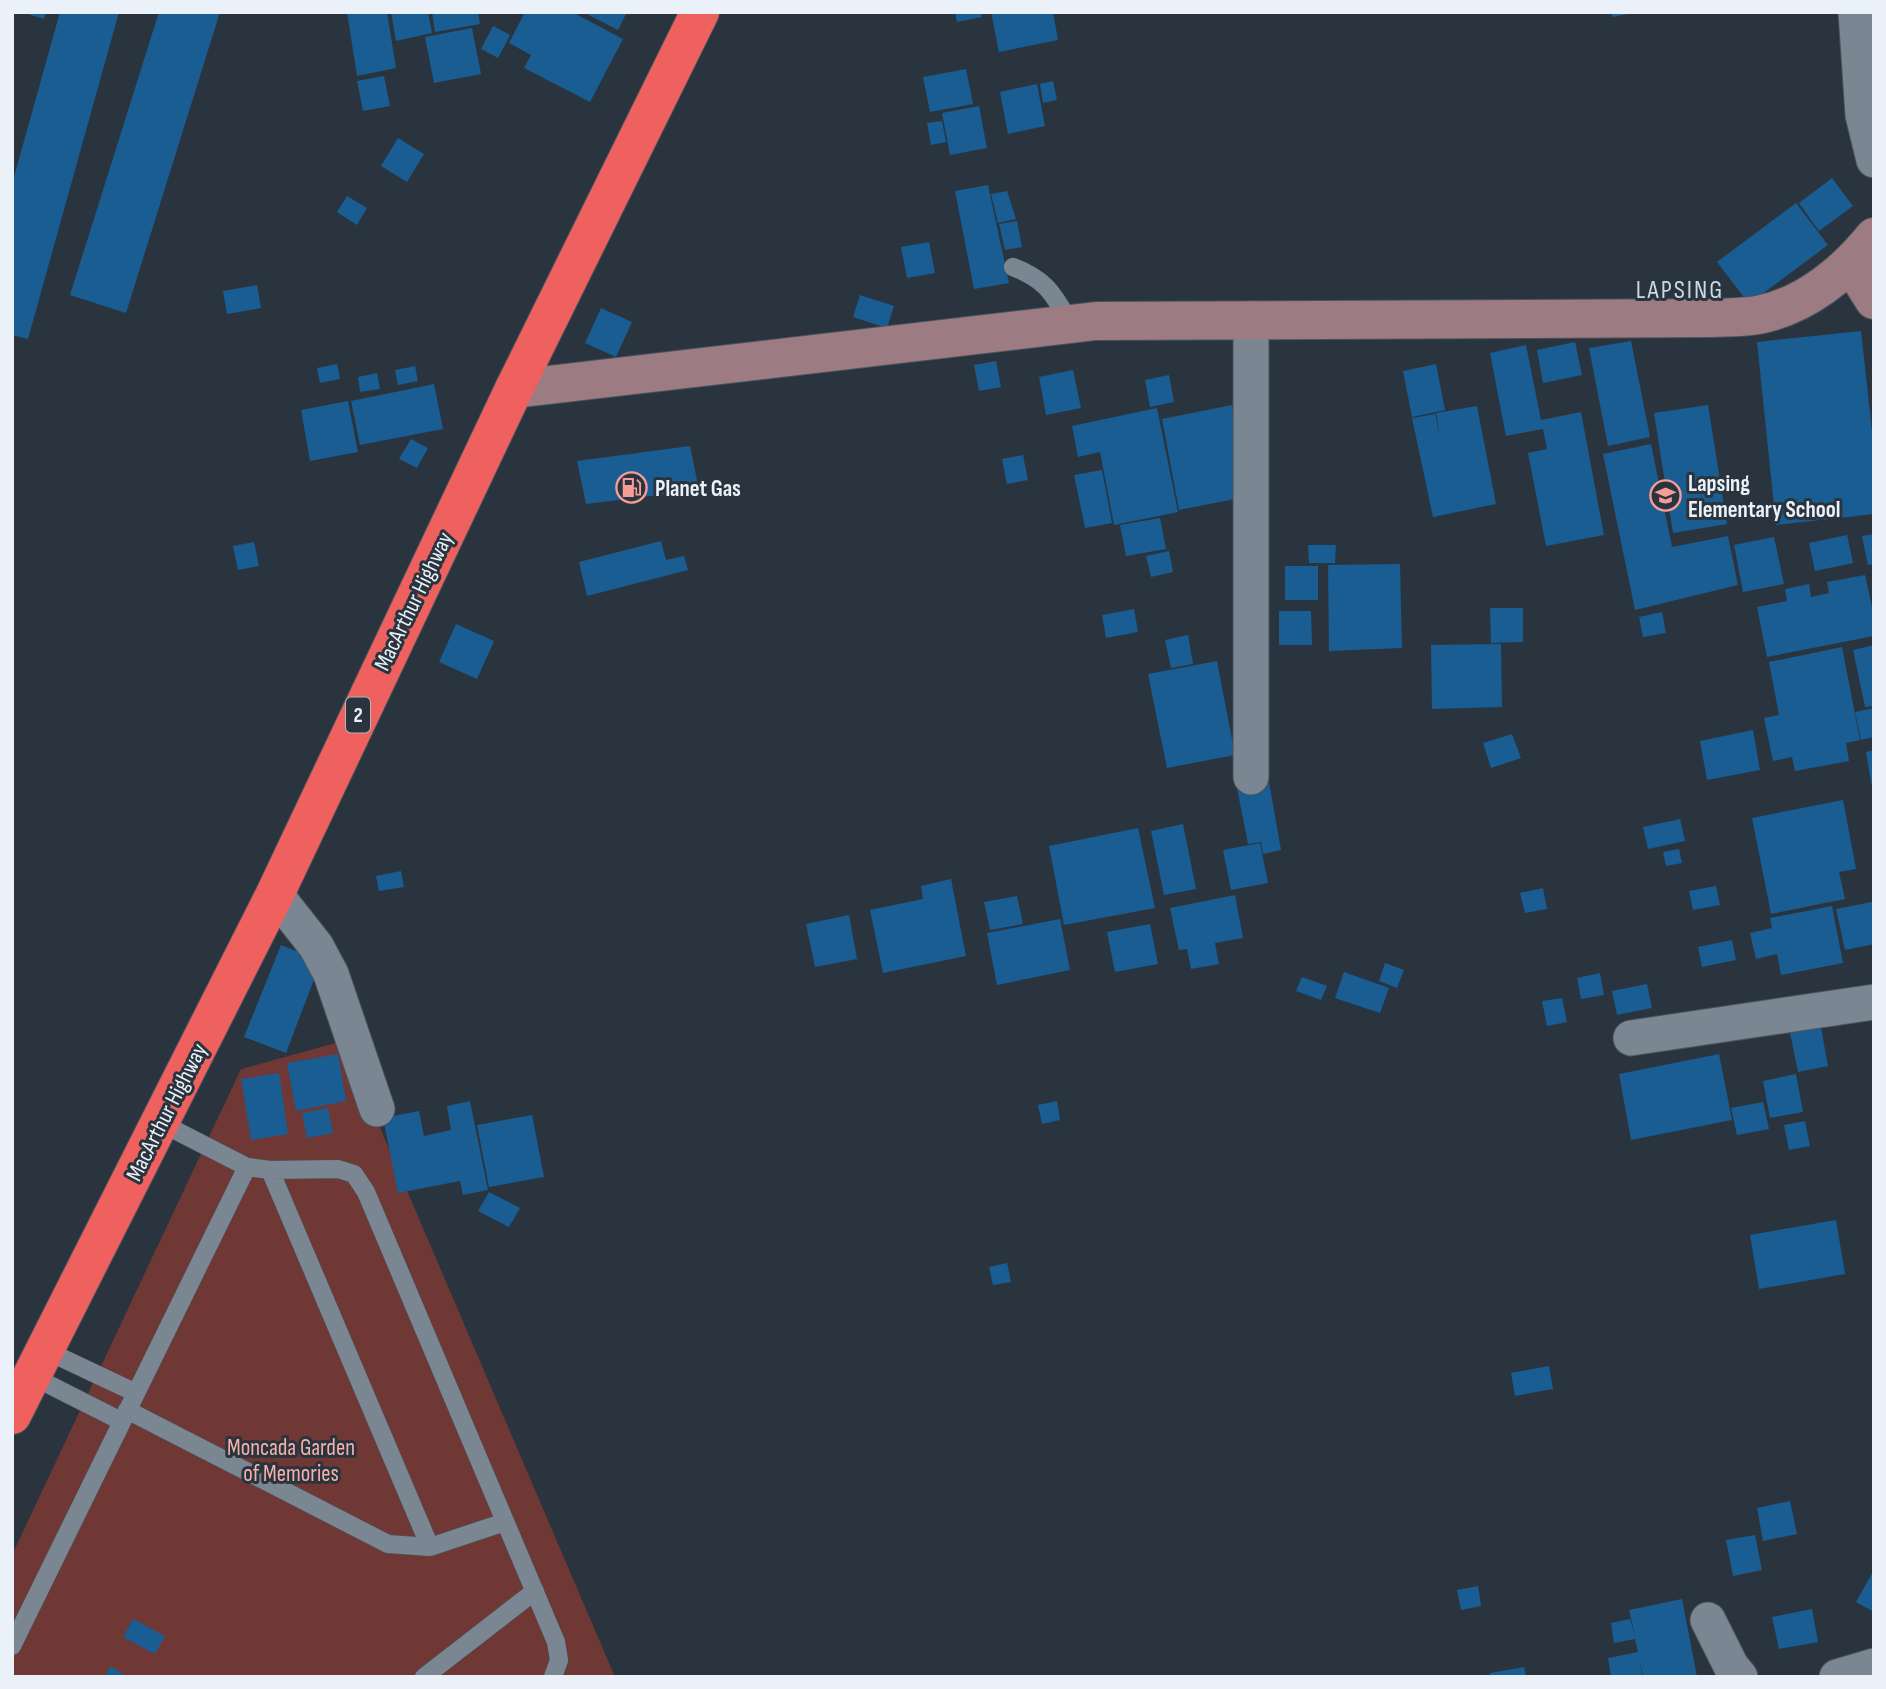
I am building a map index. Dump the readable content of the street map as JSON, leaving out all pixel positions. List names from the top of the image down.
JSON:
{
  "streets": {
    "highway": ["MacArthur Highway", "2"]
  },
  "districts": ["LAPSING"],
  "parks": ["Moncada Garden of Memories"],
  "places": {
    "fuel station": ["Planet Gas"],
    "school or university": ["Lapsing Elementary School"]
  }
}
